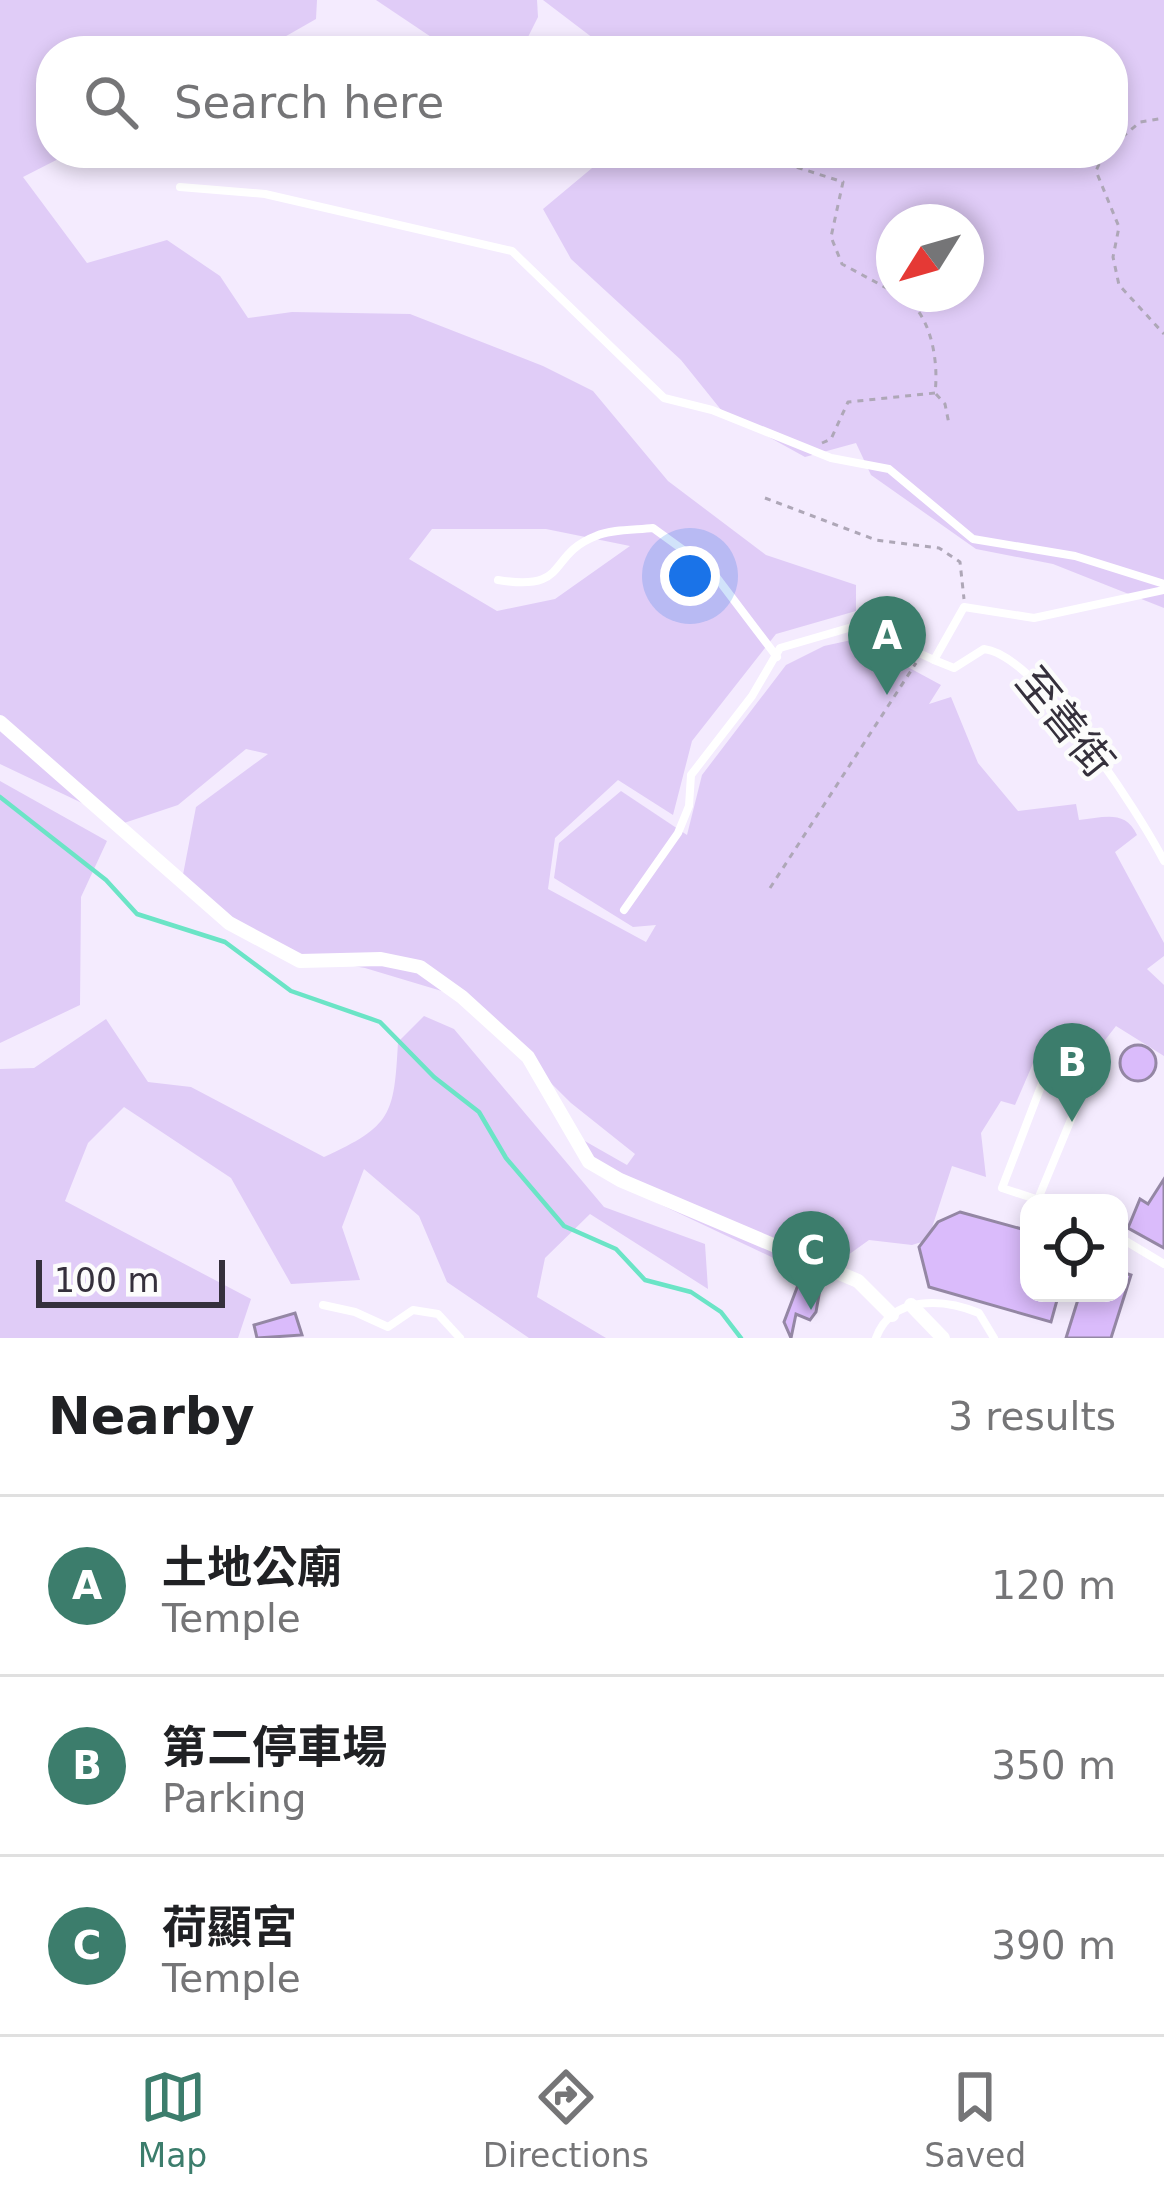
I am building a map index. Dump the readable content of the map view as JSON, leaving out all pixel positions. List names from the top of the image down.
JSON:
{
  "streets": {
    "lane": ["至善街"]
  },
  "scale_bar": "100 m",
  "north": "bottom left",
  "page": {
    "search": "Search here",
    "pins": ["A", "B", "C"],
    "scale": "100 m",
    "heading": ["Nearby", "3 results"],
    "list": [
      {
        "mark": "A",
        "name": "土地公廟",
        "note": "Temple",
        "value": "120 m"
      },
      {
        "mark": "B",
        "name": "第二停車場",
        "note": "Parking",
        "value": "350 m"
      },
      {
        "mark": "C",
        "name": "荷顯宮",
        "note": "Temple",
        "value": "390 m"
      }
    ],
    "nav": ["Map", "Directions", "Saved"]
  }
}
